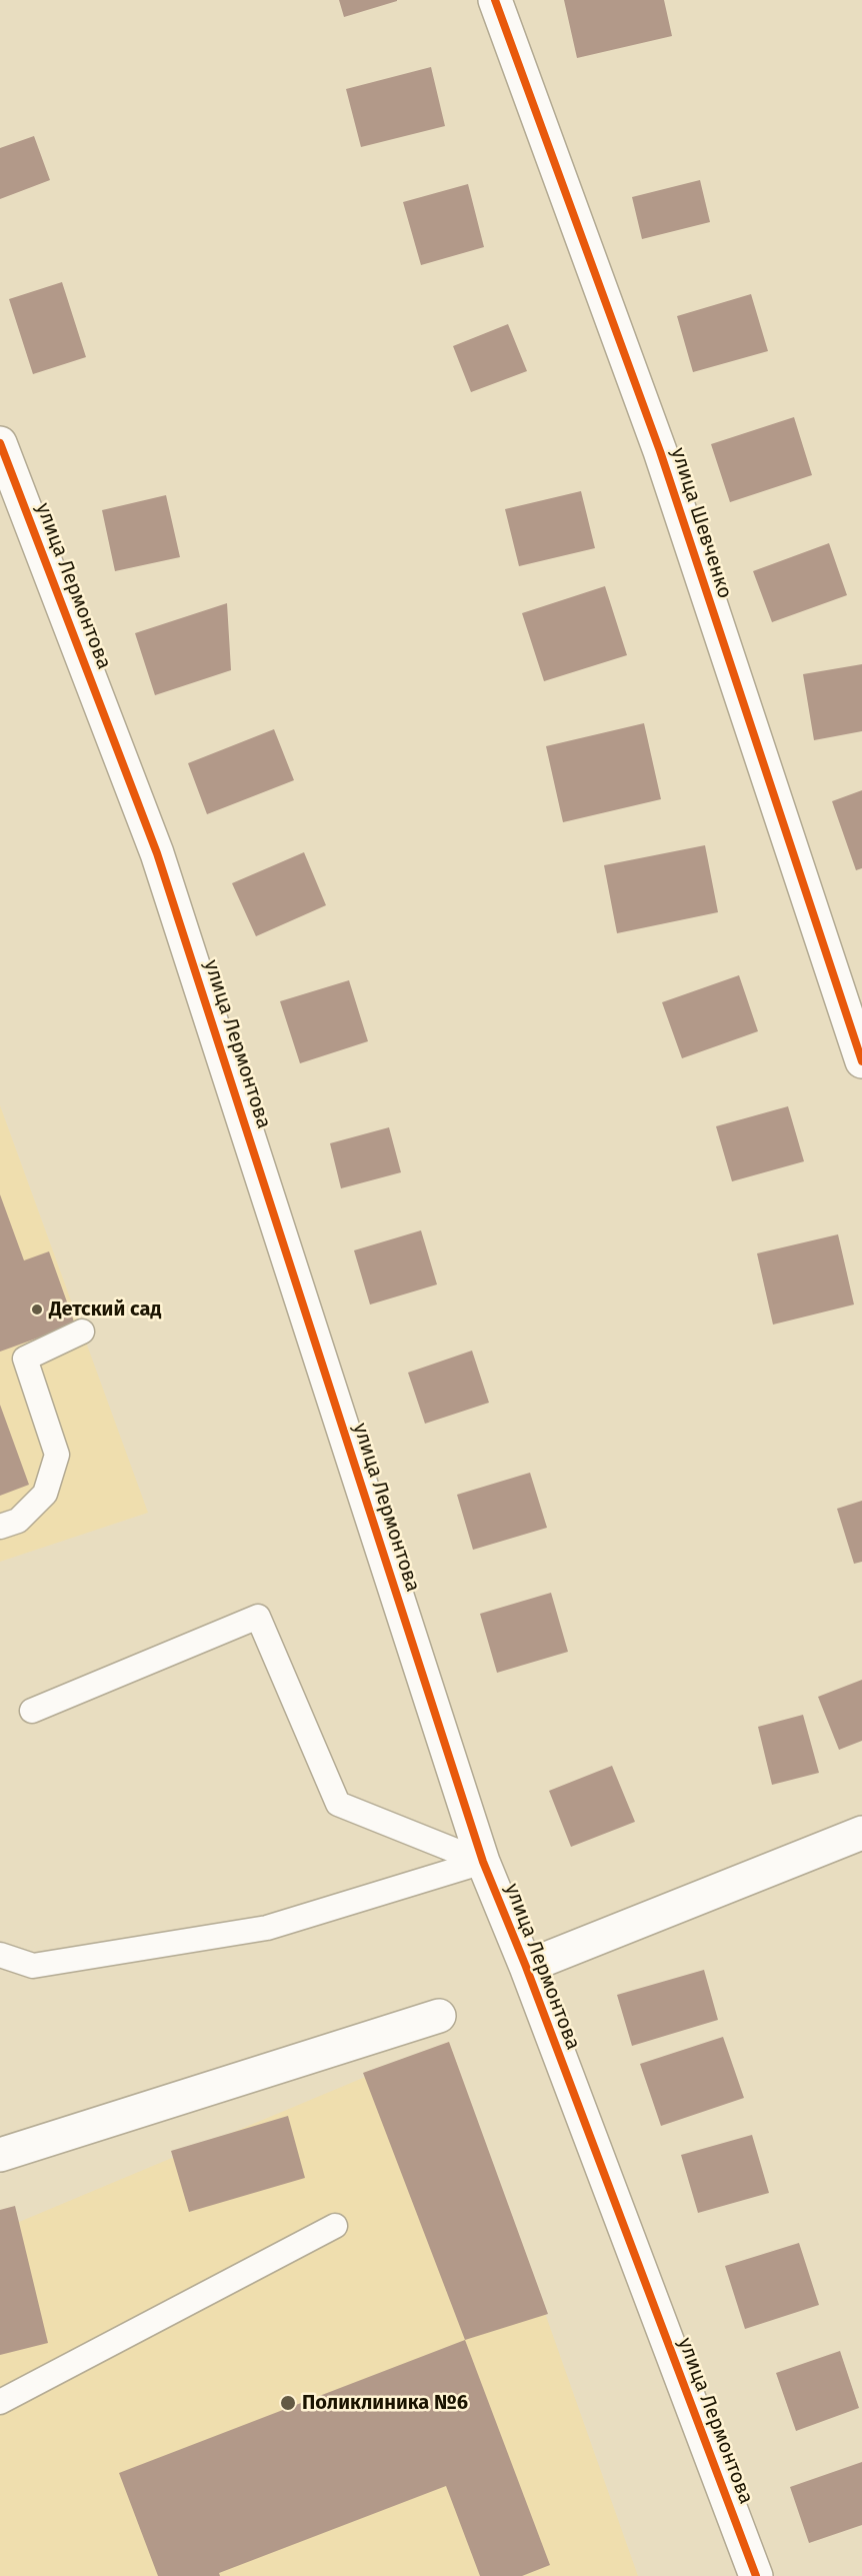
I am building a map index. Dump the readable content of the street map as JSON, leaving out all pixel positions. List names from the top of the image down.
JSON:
{
  "streets": {
    "street": ["улица Шевченко", "улица Лермонтова"]
  },
  "places": ["Детский сад", "Поликлиника №6"]
}
